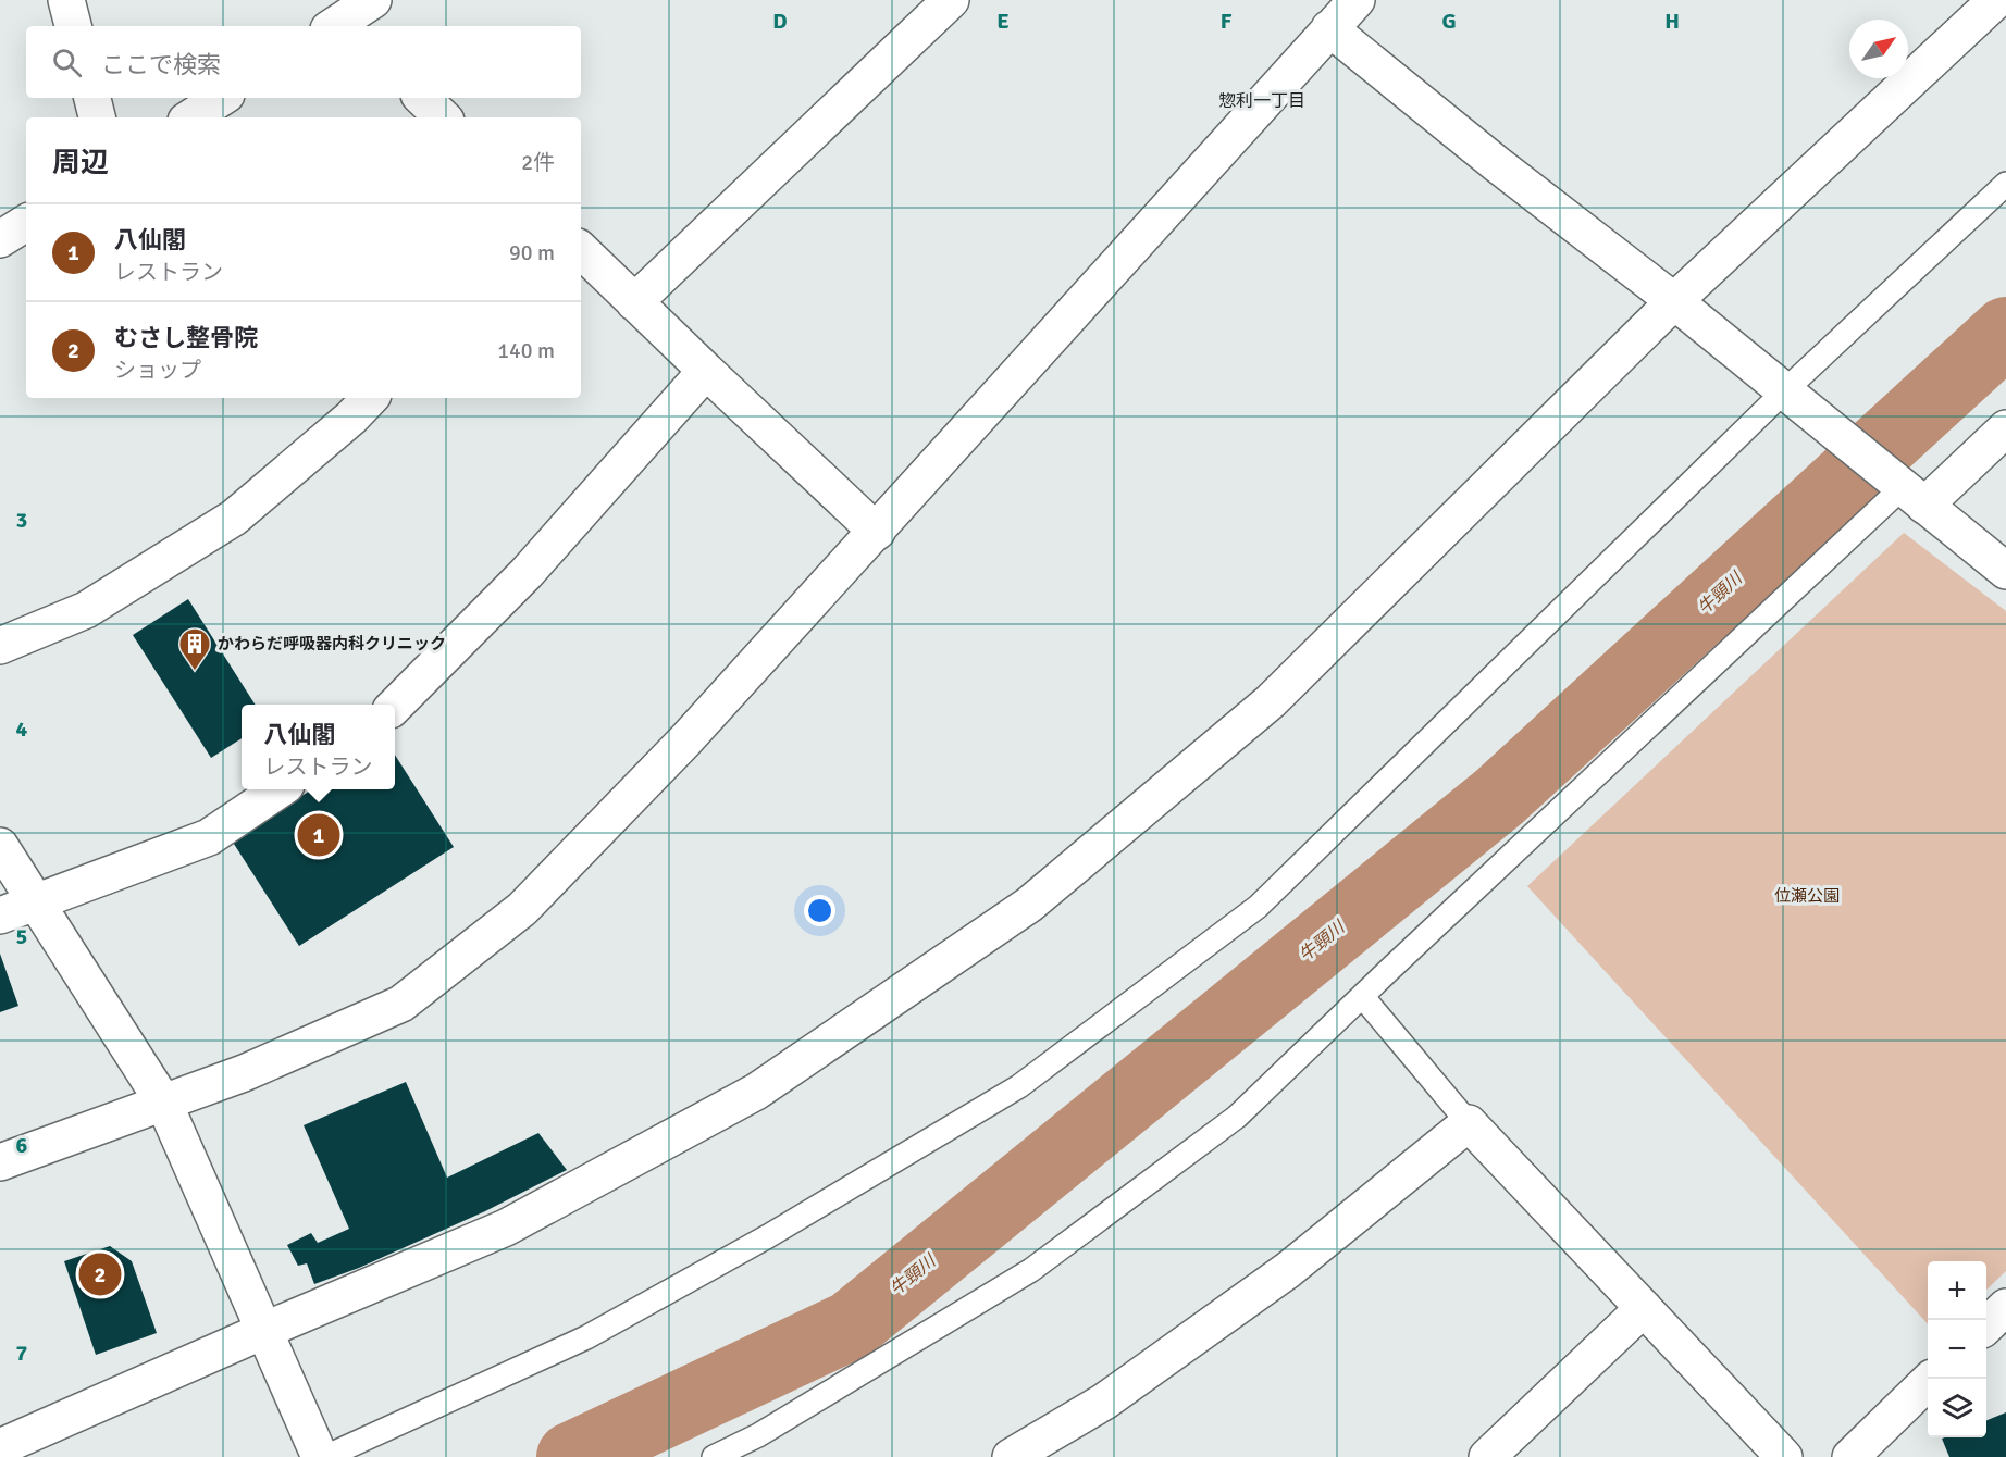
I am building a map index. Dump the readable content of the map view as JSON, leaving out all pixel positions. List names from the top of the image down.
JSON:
{
  "districts": ["惣利一丁目"],
  "water": ["牛頸川"],
  "parks": ["位瀬公園"],
  "places": {
    "building": ["かわらだ呼吸器内科クリニック"]
  },
  "north": "top right",
  "page": {
    "search": "ここで検索",
    "heading": ["周辺", "2件"],
    "list": [
      {
        "mark": "1",
        "name": "八仙閣",
        "note": "レストラン",
        "value": "90 m"
      },
      {
        "mark": "2",
        "name": "むさし整骨院",
        "note": "ショップ",
        "value": "140 m"
      }
    ],
    "popup": ["八仙閣", "レストラン"],
    "pins": ["1", "2"],
    "map_buttons": ["+", "−"]
  },
  "grid": {
    "columns": [
      "D",
      "E",
      "F",
      "G",
      "H"
    ],
    "rows": [
      "3",
      "4",
      "5",
      "6",
      "7"
    ]
  }
}
